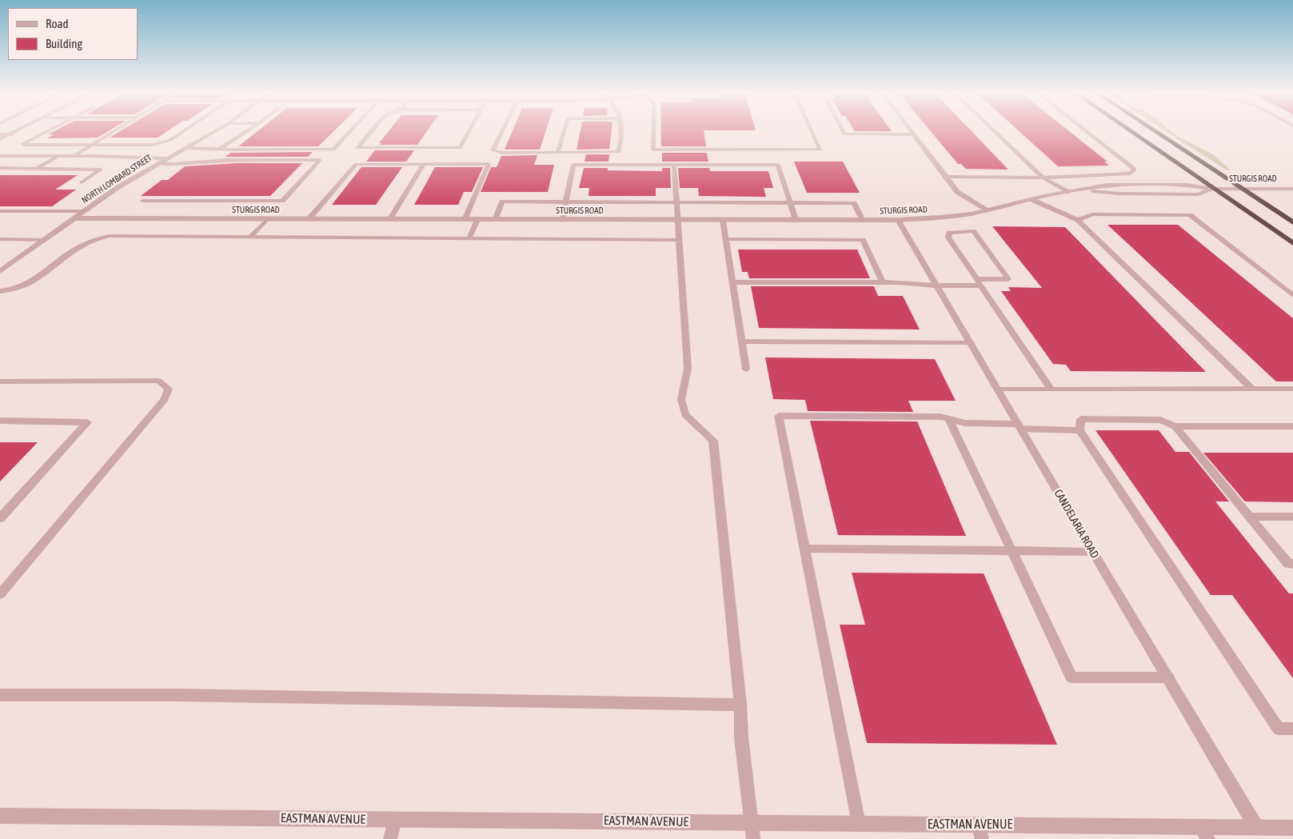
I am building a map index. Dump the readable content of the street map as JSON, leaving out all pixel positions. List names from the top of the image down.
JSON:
{
  "streets": {
    "street": [
      "NORTH LOMBARD STREET",
      "STURGIS ROAD",
      "CANDELARIA ROAD",
      "EASTMAN AVENUE"
    ]
  },
  "crossings": [
    ["NORTH LOMBARD STREET", "STURGIS ROAD"],
    ["STURGIS ROAD", "CANDELARIA ROAD"],
    ["CANDELARIA ROAD", "EASTMAN AVENUE"]
  ],
  "legend": ["Road", "Building"]
}
